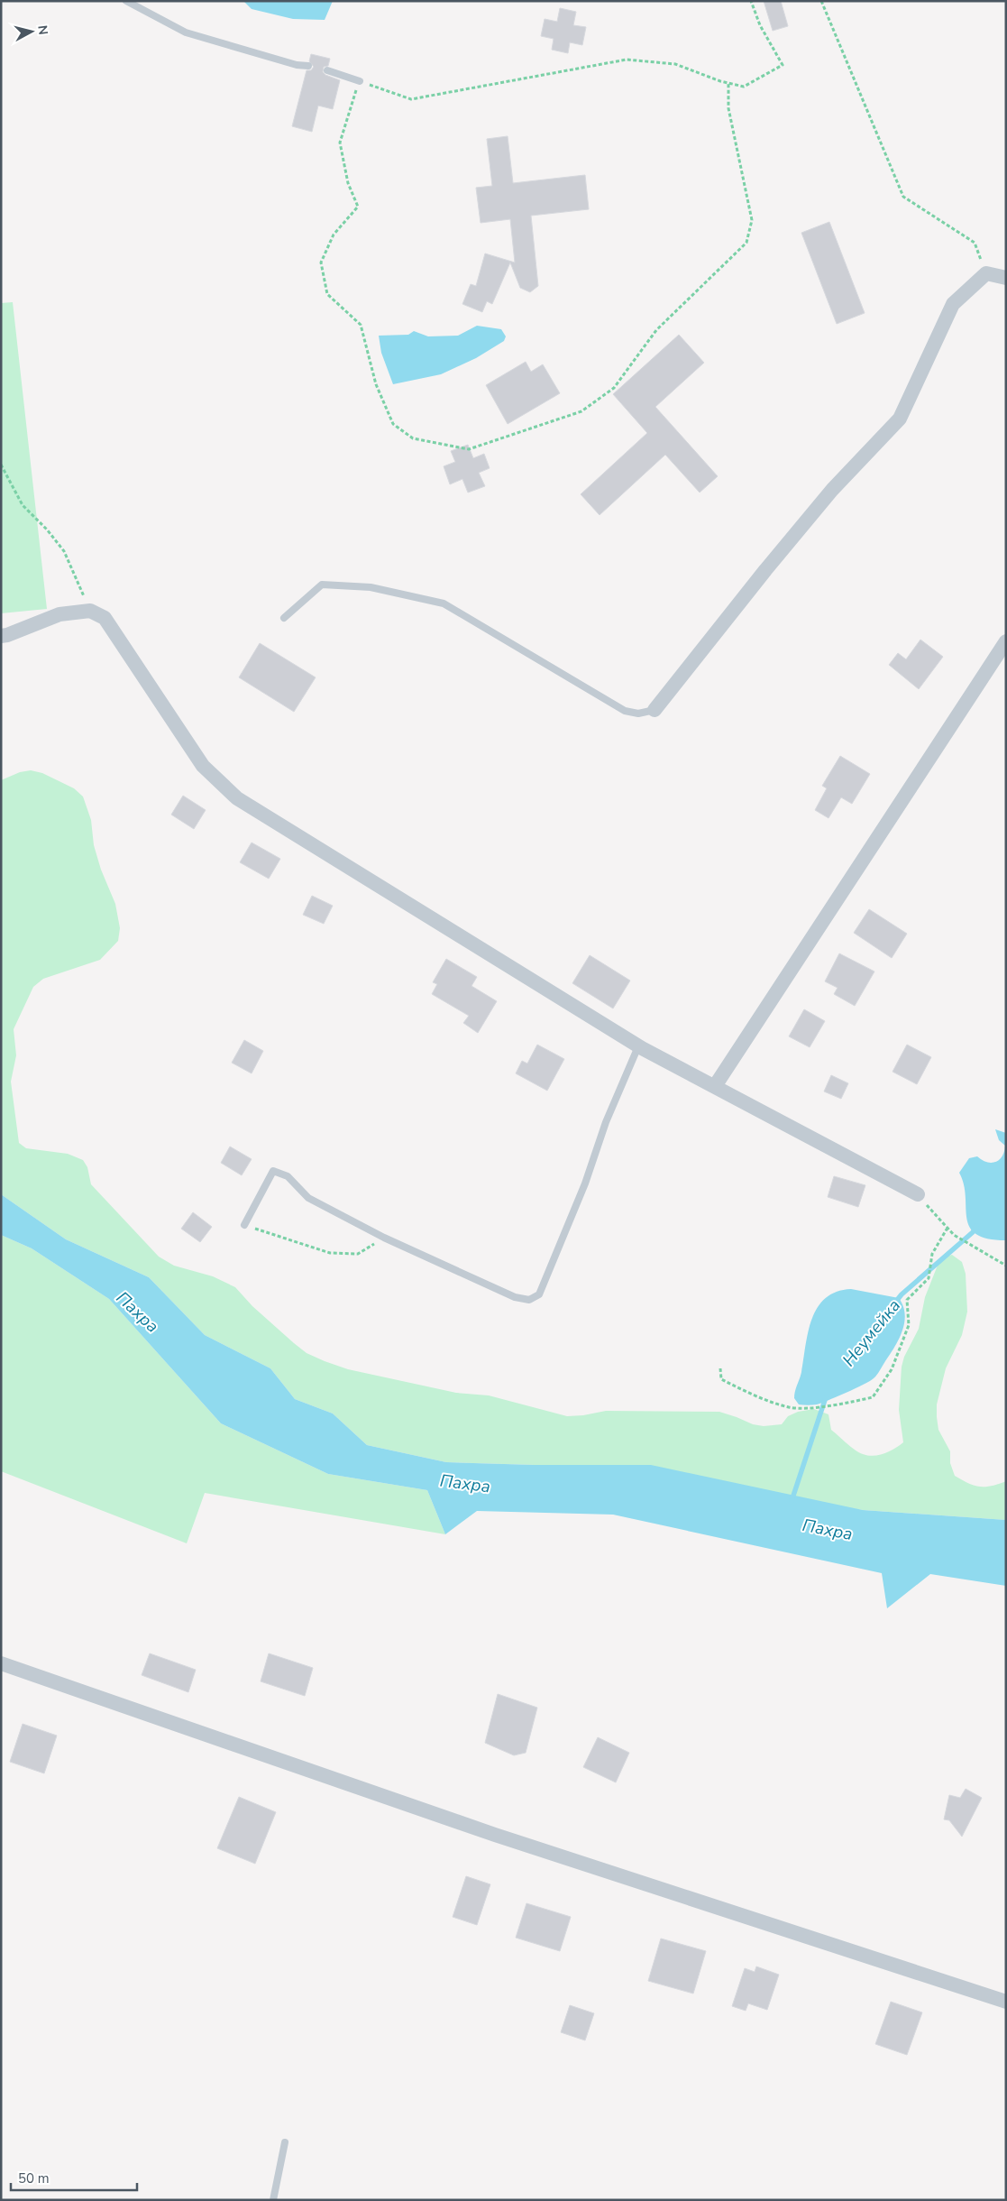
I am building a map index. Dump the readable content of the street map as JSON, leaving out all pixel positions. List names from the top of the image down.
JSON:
{
  "water": ["Пахра", "Неумейка"],
  "scale_bar": "50 m",
  "north": "right"
}
